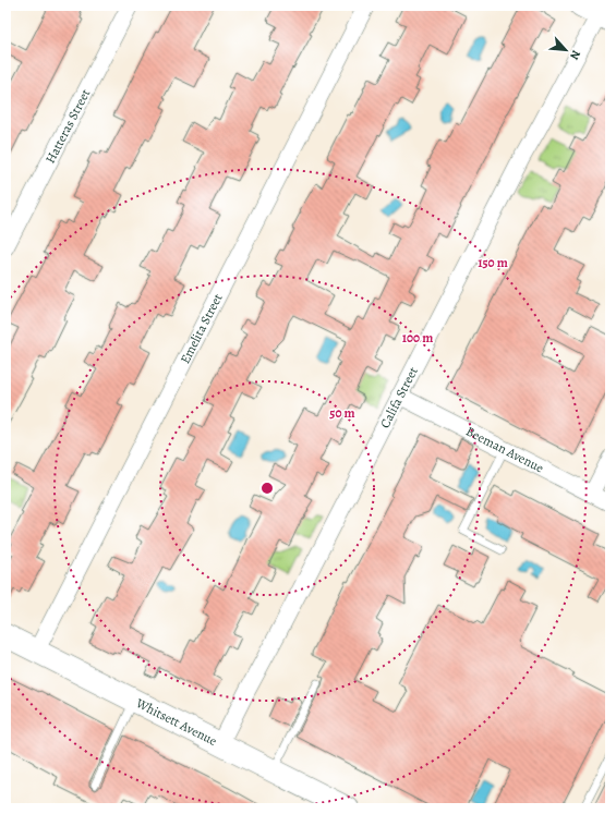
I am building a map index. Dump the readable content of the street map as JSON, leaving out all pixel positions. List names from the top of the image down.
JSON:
{
  "streets": {
    "main road": ["Whitsett Avenue"],
    "street": [
      "Hatteras Street",
      "Emelita Street",
      "Califa Street",
      "Beeman Avenue"
    ]
  },
  "crossings": [
    ["Emelita Street", "Whitsett Avenue"],
    ["Califa Street", "Beeman Avenue"],
    ["Califa Street", "Whitsett Avenue"]
  ],
  "north": "bottom right",
  "rings": ["150 m", "100 m", "50 m"]
}
